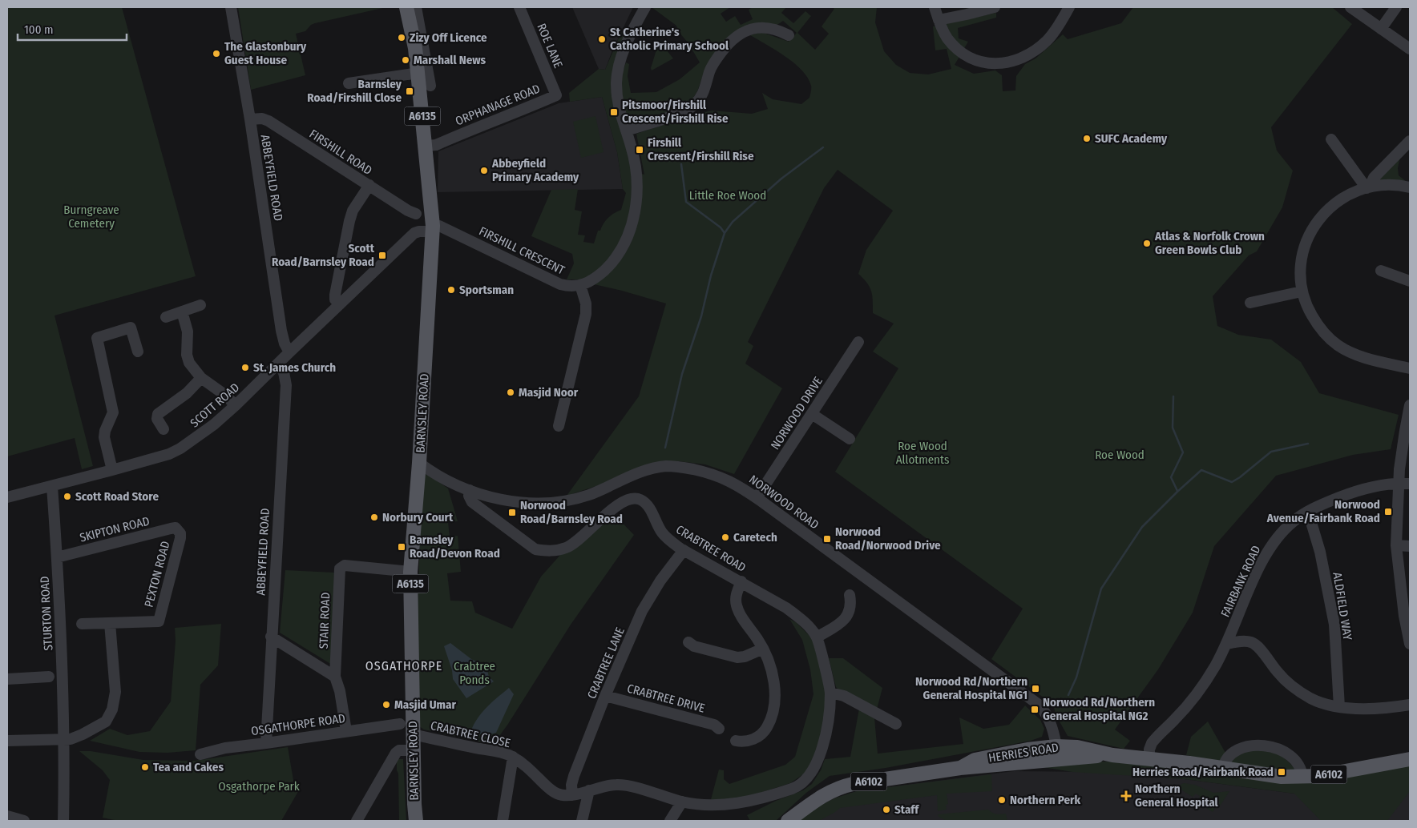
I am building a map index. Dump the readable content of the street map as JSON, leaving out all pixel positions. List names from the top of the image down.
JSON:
{
  "streets": {
    "main road": [
      "A6135",
      "BARNSLEY ROAD",
      "HERRIES ROAD",
      "A6102"
    ],
    "street": [
      "ROE LANE",
      "ORPHANAGE ROAD",
      "FIRSHILL ROAD",
      "ABBEYFIELD ROAD",
      "FIRSHILL CRESCENT",
      "SCOTT ROAD",
      "NORWOOD DRIVE",
      "NORWOOD ROAD",
      "SKIPTON ROAD",
      "CRABTREE ROAD",
      "PEXTON ROAD",
      "FAIRBANK ROAD",
      "ALDFIELD WAY",
      "STURTON ROAD",
      "STAIR ROAD",
      "CRABTREE LANE",
      "CRABTREE DRIVE",
      "OSGATHORPE ROAD",
      "CRABTREE CLOSE"
    ]
  },
  "crossings": [
    ["ROE LANE", "ORPHANAGE ROAD"],
    ["ORPHANAGE ROAD", "BARNSLEY ROAD"],
    ["FIRSHILL ROAD", "ABBEYFIELD ROAD"],
    ["ABBEYFIELD ROAD", "SCOTT ROAD"],
    ["ABBEYFIELD ROAD", "OSGATHORPE ROAD"],
    ["FIRSHILL CRESCENT", "SCOTT ROAD"],
    ["FIRSHILL CRESCENT", "BARNSLEY ROAD"],
    ["SCOTT ROAD", "BARNSLEY ROAD"],
    ["SCOTT ROAD", "STURTON ROAD"],
    ["BARNSLEY ROAD", "NORWOOD ROAD"],
    ["BARNSLEY ROAD", "STAIR ROAD"],
    ["BARNSLEY ROAD", "CRABTREE CLOSE"],
    ["NORWOOD DRIVE", "NORWOOD ROAD"],
    ["NORWOOD ROAD", "CRABTREE ROAD"],
    ["NORWOOD ROAD", "HERRIES ROAD"],
    ["SKIPTON ROAD", "PEXTON ROAD"],
    ["SKIPTON ROAD", "STURTON ROAD"],
    ["CRABTREE ROAD", "CRABTREE LANE"],
    ["CRABTREE ROAD", "CRABTREE CLOSE"],
    ["FAIRBANK ROAD", "ALDFIELD WAY"],
    ["FAIRBANK ROAD", "HERRIES ROAD"],
    ["STAIR ROAD", "OSGATHORPE ROAD"],
    ["CRABTREE LANE", "CRABTREE DRIVE"],
    ["CRABTREE LANE", "CRABTREE CLOSE"]
  ],
  "districts": ["OSGATHORPE"],
  "parks": [
    "Little Roe Wood",
    "Burngreave Cemetery",
    "Roe Wood Allotments",
    "Roe Wood",
    "Crabtree Ponds",
    "Osgathorpe Park"
  ],
  "places": {
    "other": [
      "Zizy Off Licence",
      "St Catherine's Catholic Primary School",
      "The Glastonbury Guest House",
      "Marshall News",
      "SUFC Academy",
      "Abbeyfield Primary Academy",
      "Atlas & Norfolk Crown Green Bowls Club",
      "Sportsman",
      "St. James Church",
      "Masjid Noor",
      "Scott Road Store",
      "Norbury Court",
      "Caretech",
      "Masjid Umar",
      "Tea and Cakes",
      "Northern Perk",
      "Staff"
    ],
    "transit": [
      "Barnsley Road/Firshill Close",
      "Pitsmoor/Firshill Crescent/Firshill Rise",
      "Firshill Crescent/Firshill Rise",
      "Scott Road/Barnsley Road",
      "Norwood Avenue/Fairbank Road",
      "Norwood Road/Barnsley Road",
      "Norwood Road/Norwood Drive",
      "Barnsley Road/Devon Road",
      "Norwood Rd/Northern General Hospital NG1",
      "Norwood Rd/Northern General Hospital NG2",
      "Herries Road/Fairbank Road"
    ],
    "health": ["Northern General Hospital"]
  },
  "scale_bar": "100 m"
}
